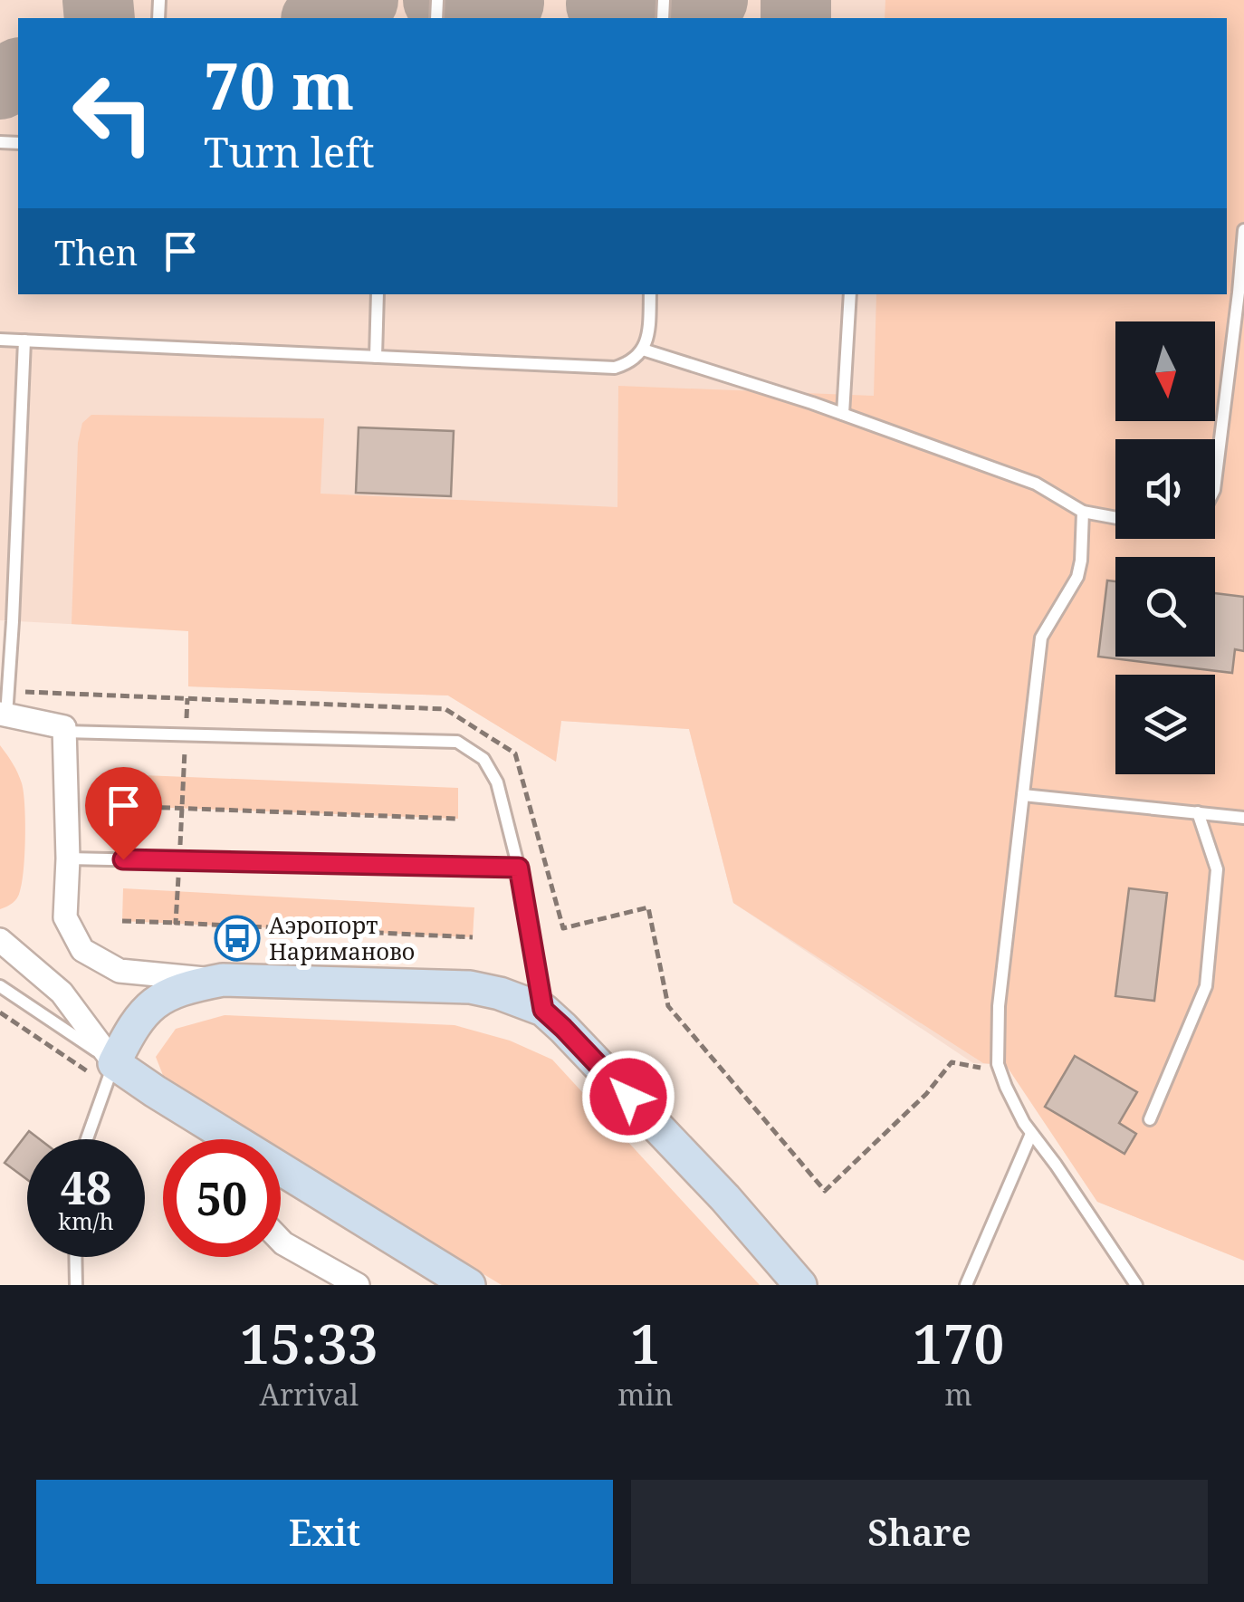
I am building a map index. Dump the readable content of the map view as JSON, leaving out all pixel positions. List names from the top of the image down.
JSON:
{
  "places": {
    "bus stop": ["Аэропорт Нариманово"]
  },
  "north": "bottom",
  "page": {
    "turn": ["70 m", "Turn left"],
    "then": "Then",
    "speed": "48 km/h",
    "limit": "50",
    "eta": [
      "15:33",
      "Arrival",
      "1",
      "min",
      "170",
      "m"
    ],
    "buttons": ["Exit", "Share"]
  }
}
